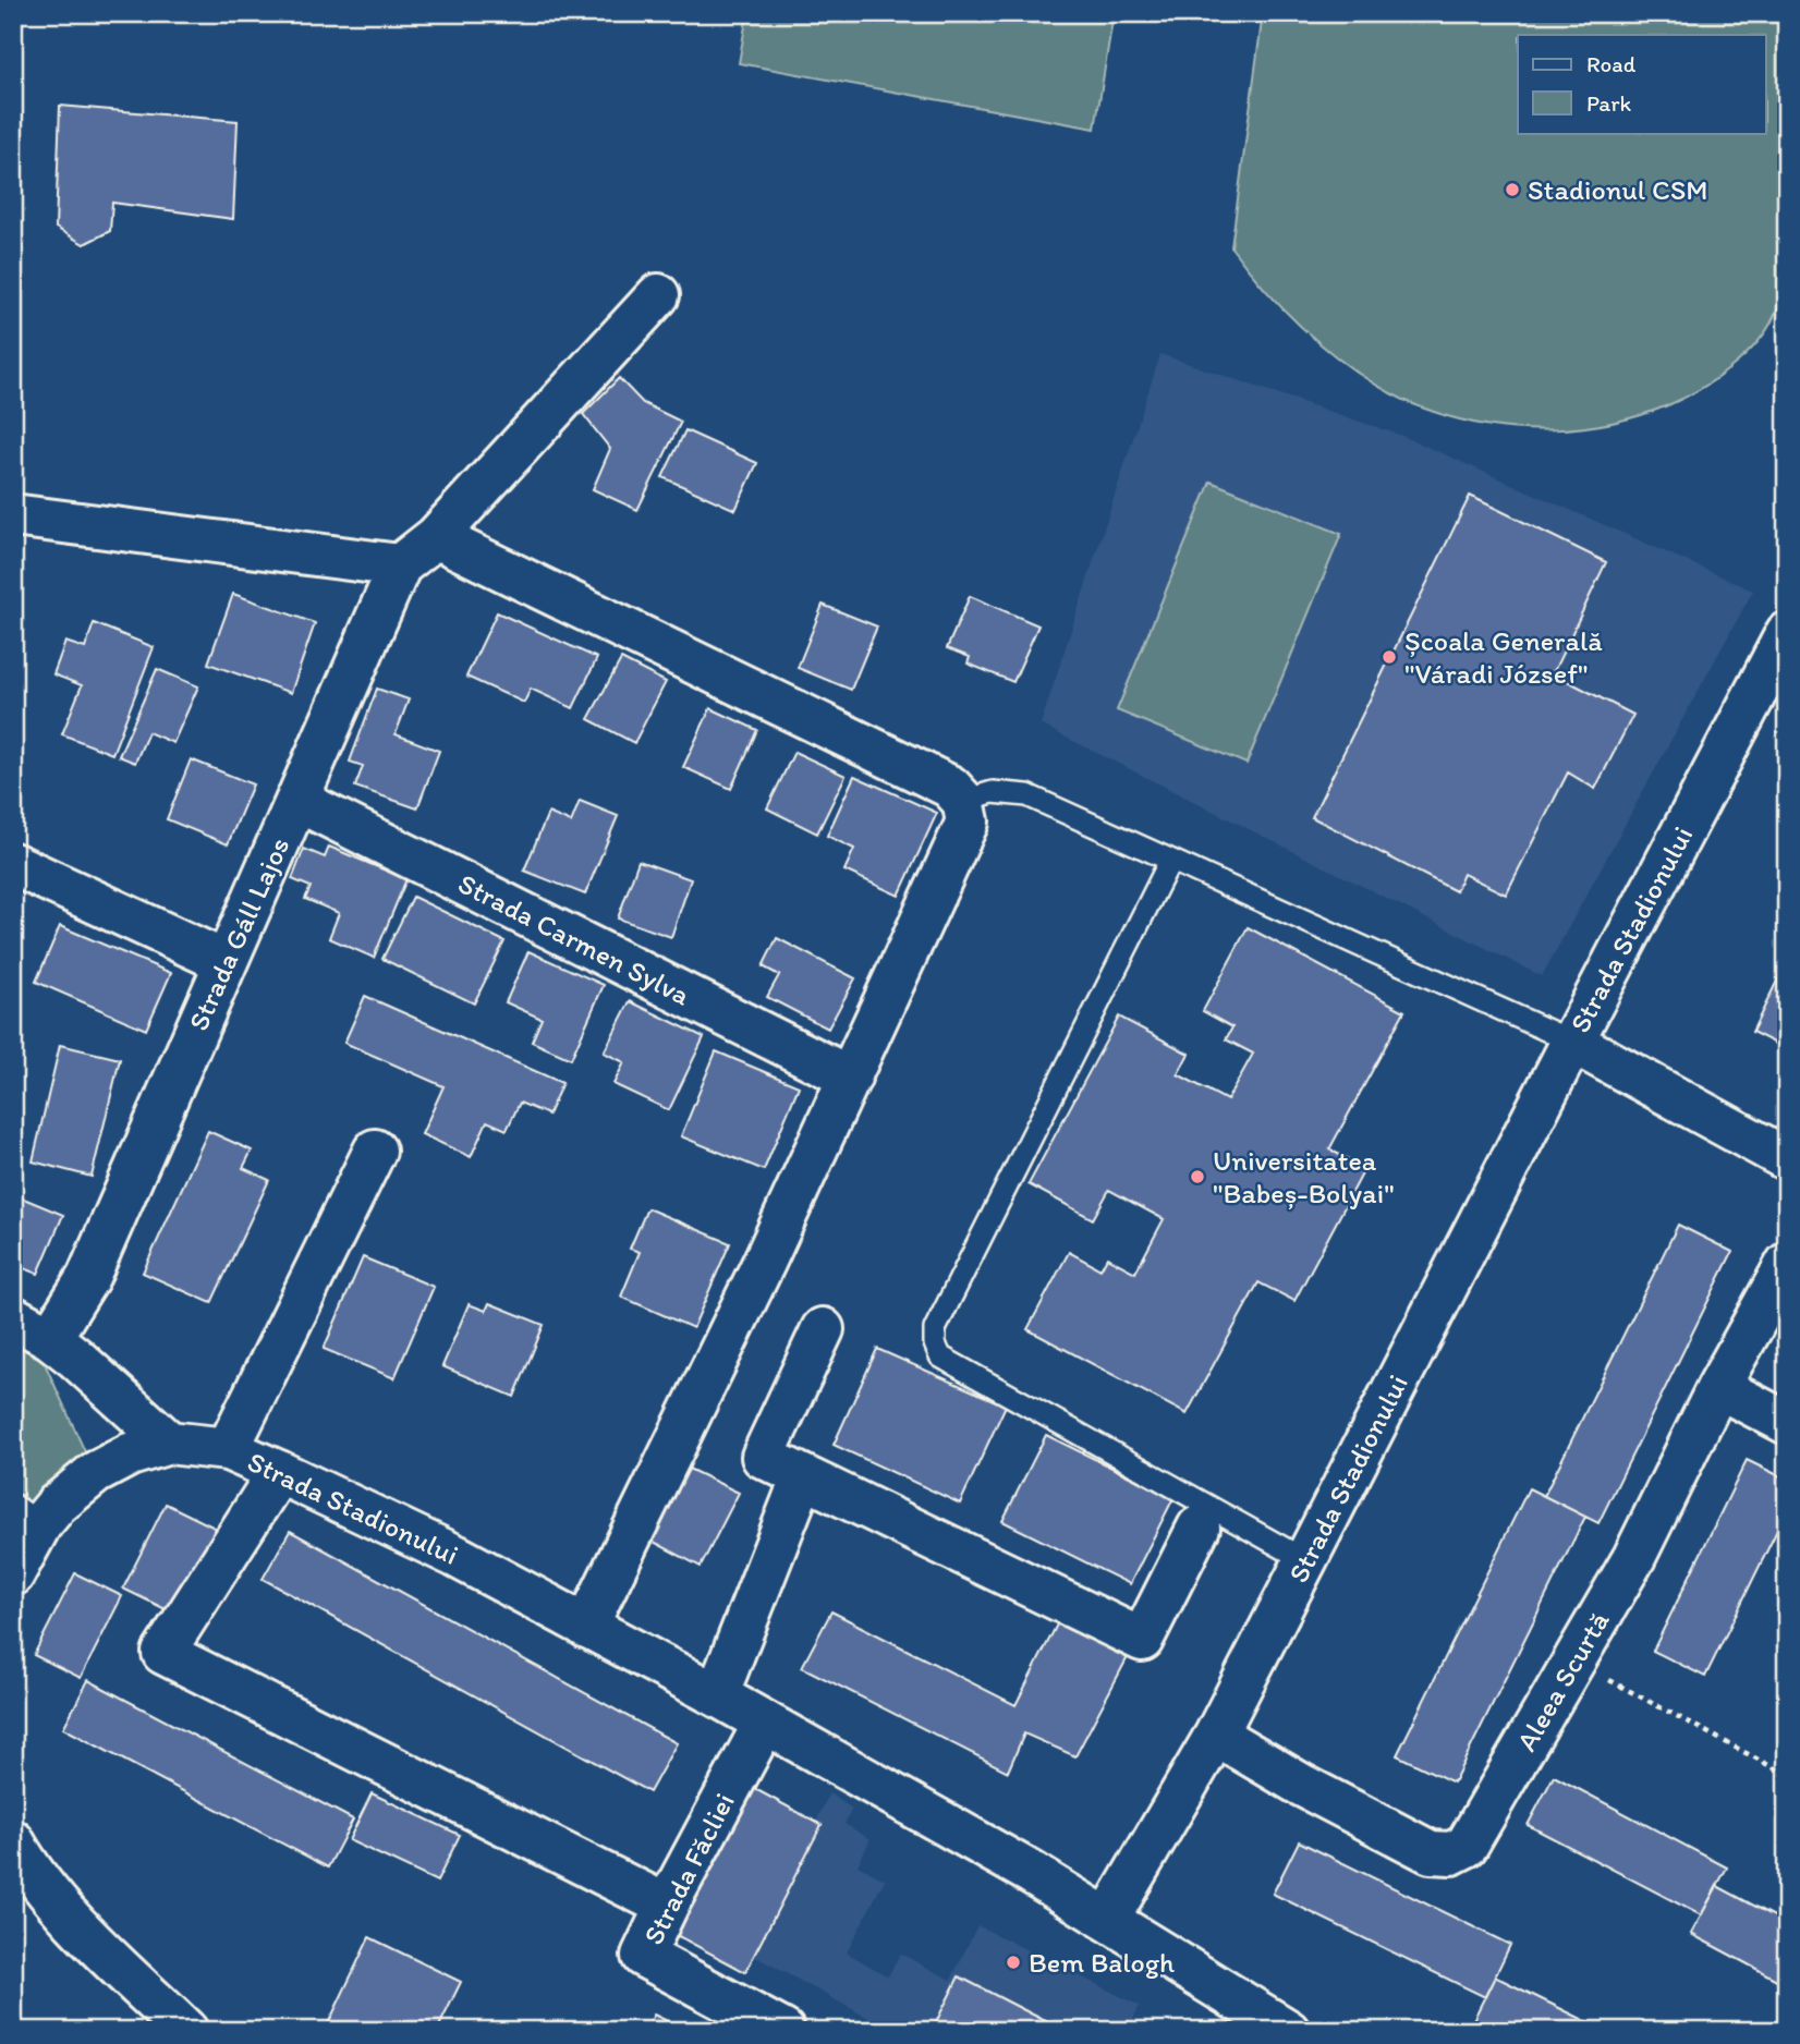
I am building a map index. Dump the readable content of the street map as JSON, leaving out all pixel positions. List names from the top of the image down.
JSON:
{
  "streets": {
    "street": [
      "Strada Stadionului",
      "Strada Gáll Lajos",
      "Strada Carmen Sylva",
      "Aleea Scurtă",
      "Strada Făcliei"
    ]
  },
  "crossings": [
    ["Strada Stadionului", "Aleea Scurtă"],
    ["Strada Stadionului", "Strada Făcliei"],
    ["Strada Gáll Lajos", "Strada Carmen Sylva"]
  ],
  "places": [
    "Stadionul CSM",
    "Școala Generală \"Váradi József\"",
    "Universitatea \"Babeș-Bolyai\"",
    "Bem Balogh"
  ],
  "legend": ["Road", "Park"]
}
